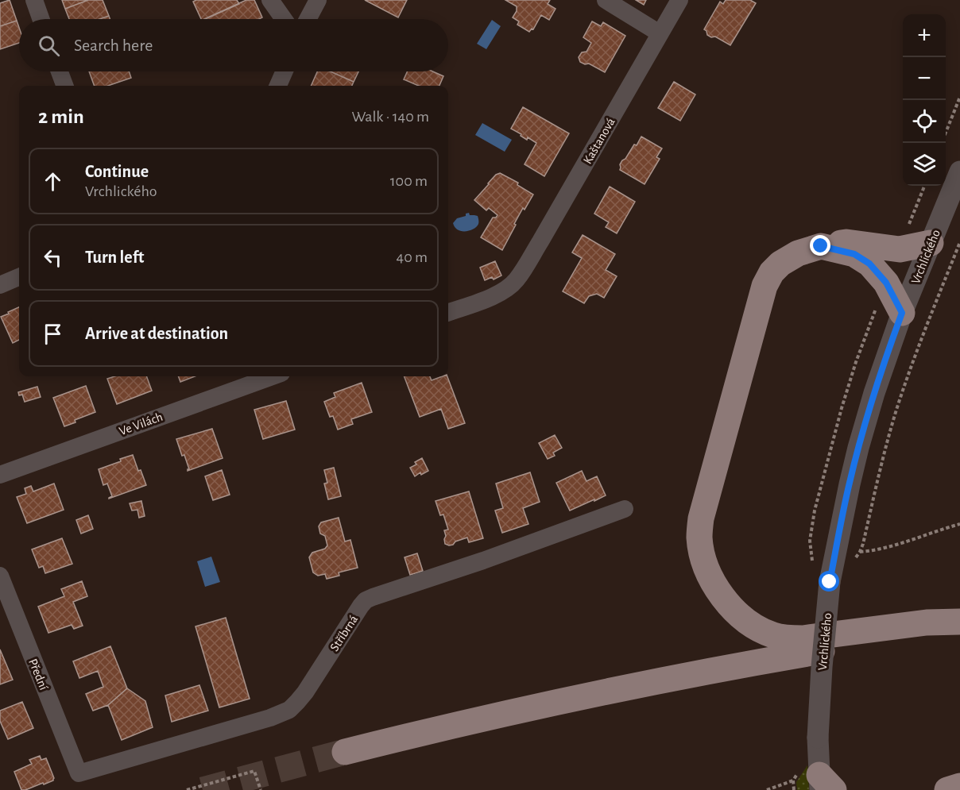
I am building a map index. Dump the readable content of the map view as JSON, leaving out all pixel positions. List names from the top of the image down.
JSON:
{
  "streets": {
    "street": [
      "Kaštanová",
      "Vrchlického",
      "Ve Vilách",
      "Stříbrná",
      "Přední"
    ]
  },
  "crossings": [
    ["Stříbrná", "Přední"]
  ],
  "page": {
    "map_buttons": ["+", "−"],
    "search": "Search here",
    "heading": ["2 min", "Walk · 140 m"],
    "list": [
      ["Continue", "Vrchlického", "100 m"],
      ["Turn left", "40 m"],
      "Arrive at destination"
    ]
  }
}
